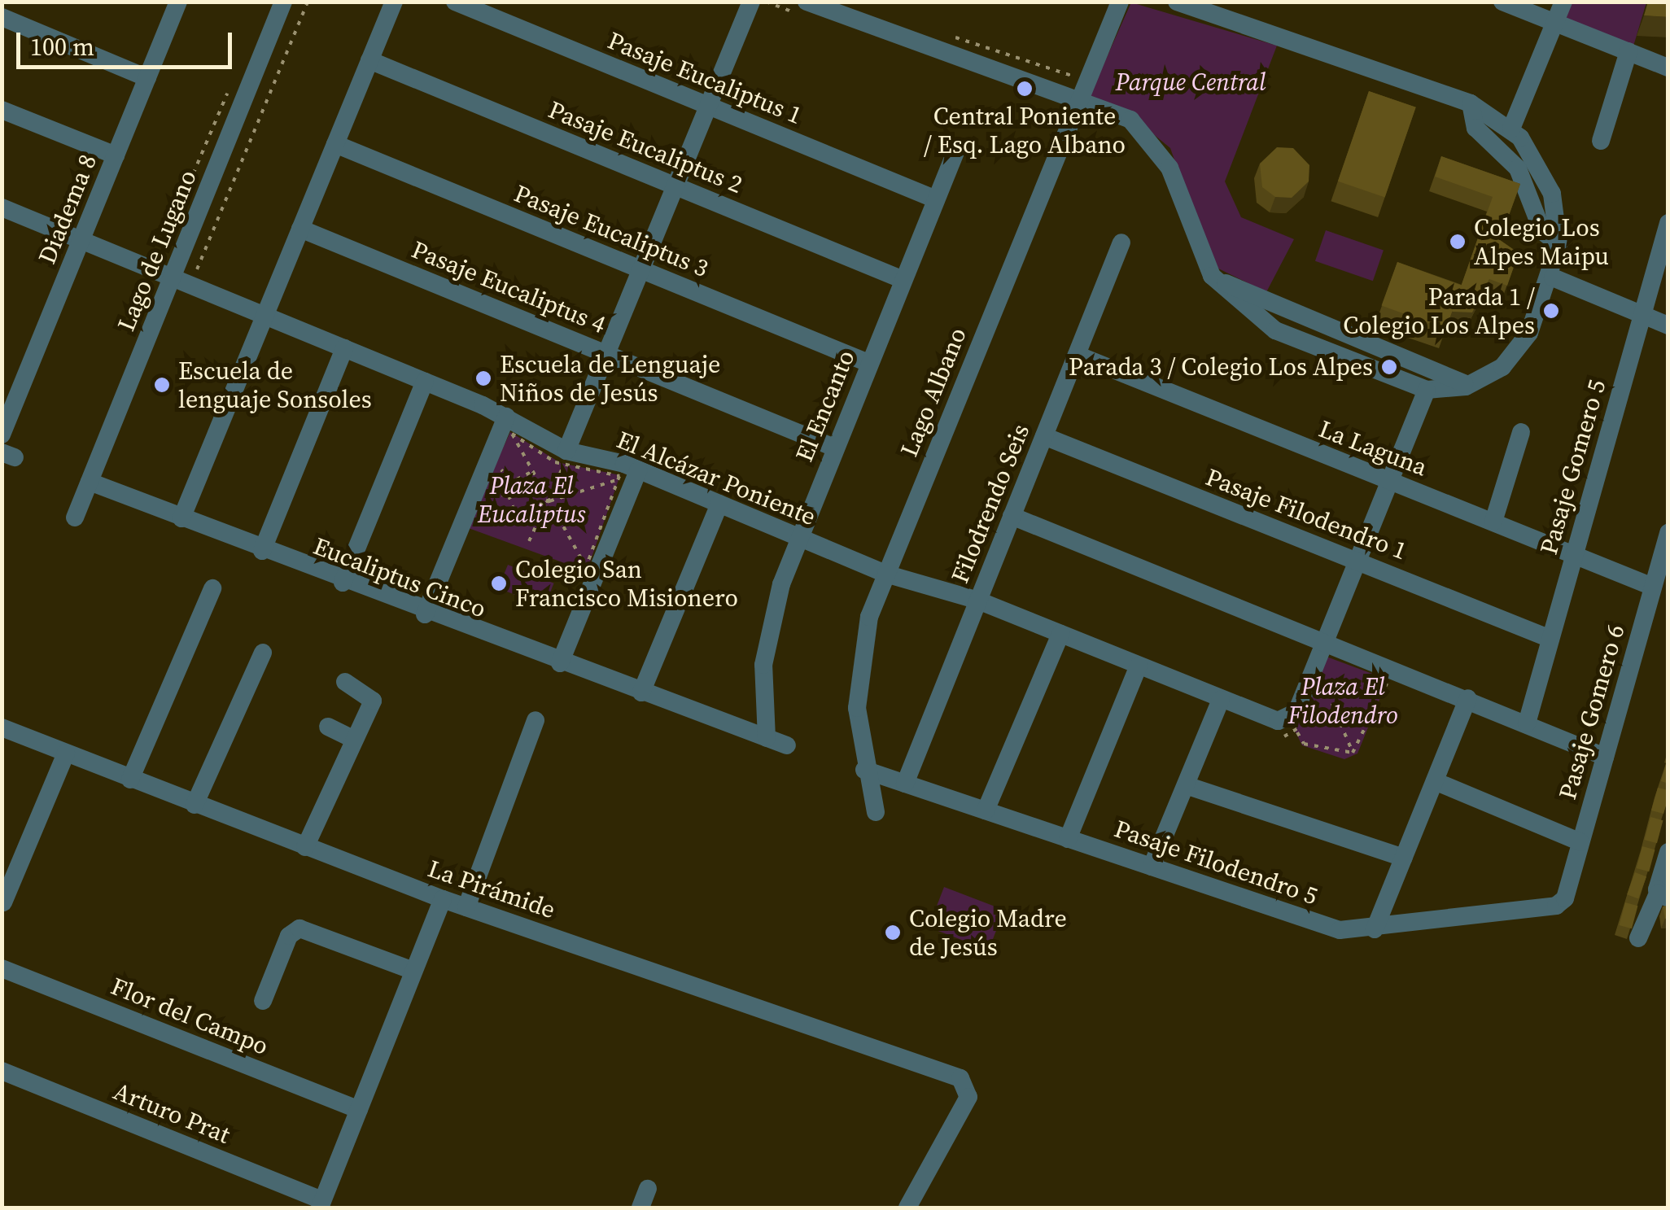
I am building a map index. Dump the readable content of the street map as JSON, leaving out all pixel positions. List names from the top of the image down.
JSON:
{
  "streets": {
    "street": [
      "Pasaje Eucaliptus 1",
      "Pasaje Eucaliptus 2",
      "Diadema 8",
      "Pasaje Eucaliptus 3",
      "Lago de Lugano",
      "Pasaje Eucaliptus 4",
      "Lago Albano",
      "El Encanto",
      "La Laguna",
      "Pasaje Gomero 5",
      "El Alcázar Poniente",
      "Filodrendo Seis",
      "Pasaje Filodendro 1",
      "Eucaliptus Cinco",
      "Pasaje Gomero 6",
      "Pasaje Filodendro 5",
      "La Pirámide",
      "Flor del Campo",
      "Arturo Prat"
    ]
  },
  "crossings": [
    ["Pasaje Eucaliptus 1", "El Encanto"],
    ["Pasaje Eucaliptus 2", "El Encanto"],
    ["Diadema 8", "El Alcázar Poniente"],
    ["Pasaje Eucaliptus 3", "El Encanto"],
    ["Lago de Lugano", "El Alcázar Poniente"],
    ["Lago de Lugano", "Eucaliptus Cinco"],
    ["Pasaje Eucaliptus 4", "El Encanto"],
    ["Lago Albano", "El Alcázar Poniente"],
    ["Lago Albano", "Pasaje Filodendro 5"],
    ["El Encanto", "El Alcázar Poniente"],
    ["El Encanto", "Eucaliptus Cinco"],
    ["La Laguna", "Pasaje Gomero 5"],
    ["La Laguna", "Filodrendo Seis"],
    ["La Laguna", "Pasaje Gomero 6"],
    ["Pasaje Gomero 5", "Pasaje Filodendro 1"],
    ["El Alcázar Poniente", "Filodrendo Seis"],
    ["Filodrendo Seis", "Pasaje Filodendro 1"],
    ["Filodrendo Seis", "Pasaje Filodendro 5"],
    ["Pasaje Gomero 6", "Pasaje Filodendro 5"]
  ],
  "parks": ["Parque Central", "Plaza El Eucaliptus", "Plaza El Filodendro"],
  "places": [
    "Central Poniente / Esq. Lago Albano",
    "Colegio Los Alpes Maipu",
    "Parada 1 / Colegio Los Alpes",
    "Parada 3 / Colegio Los Alpes",
    "Escuela de Lenguaje Niños de Jesús",
    "Escuela de lenguaje Sonsoles",
    "Colegio San Francisco Misionero",
    "Colegio Madre de Jesús"
  ],
  "scale_bar": "100 m"
}
